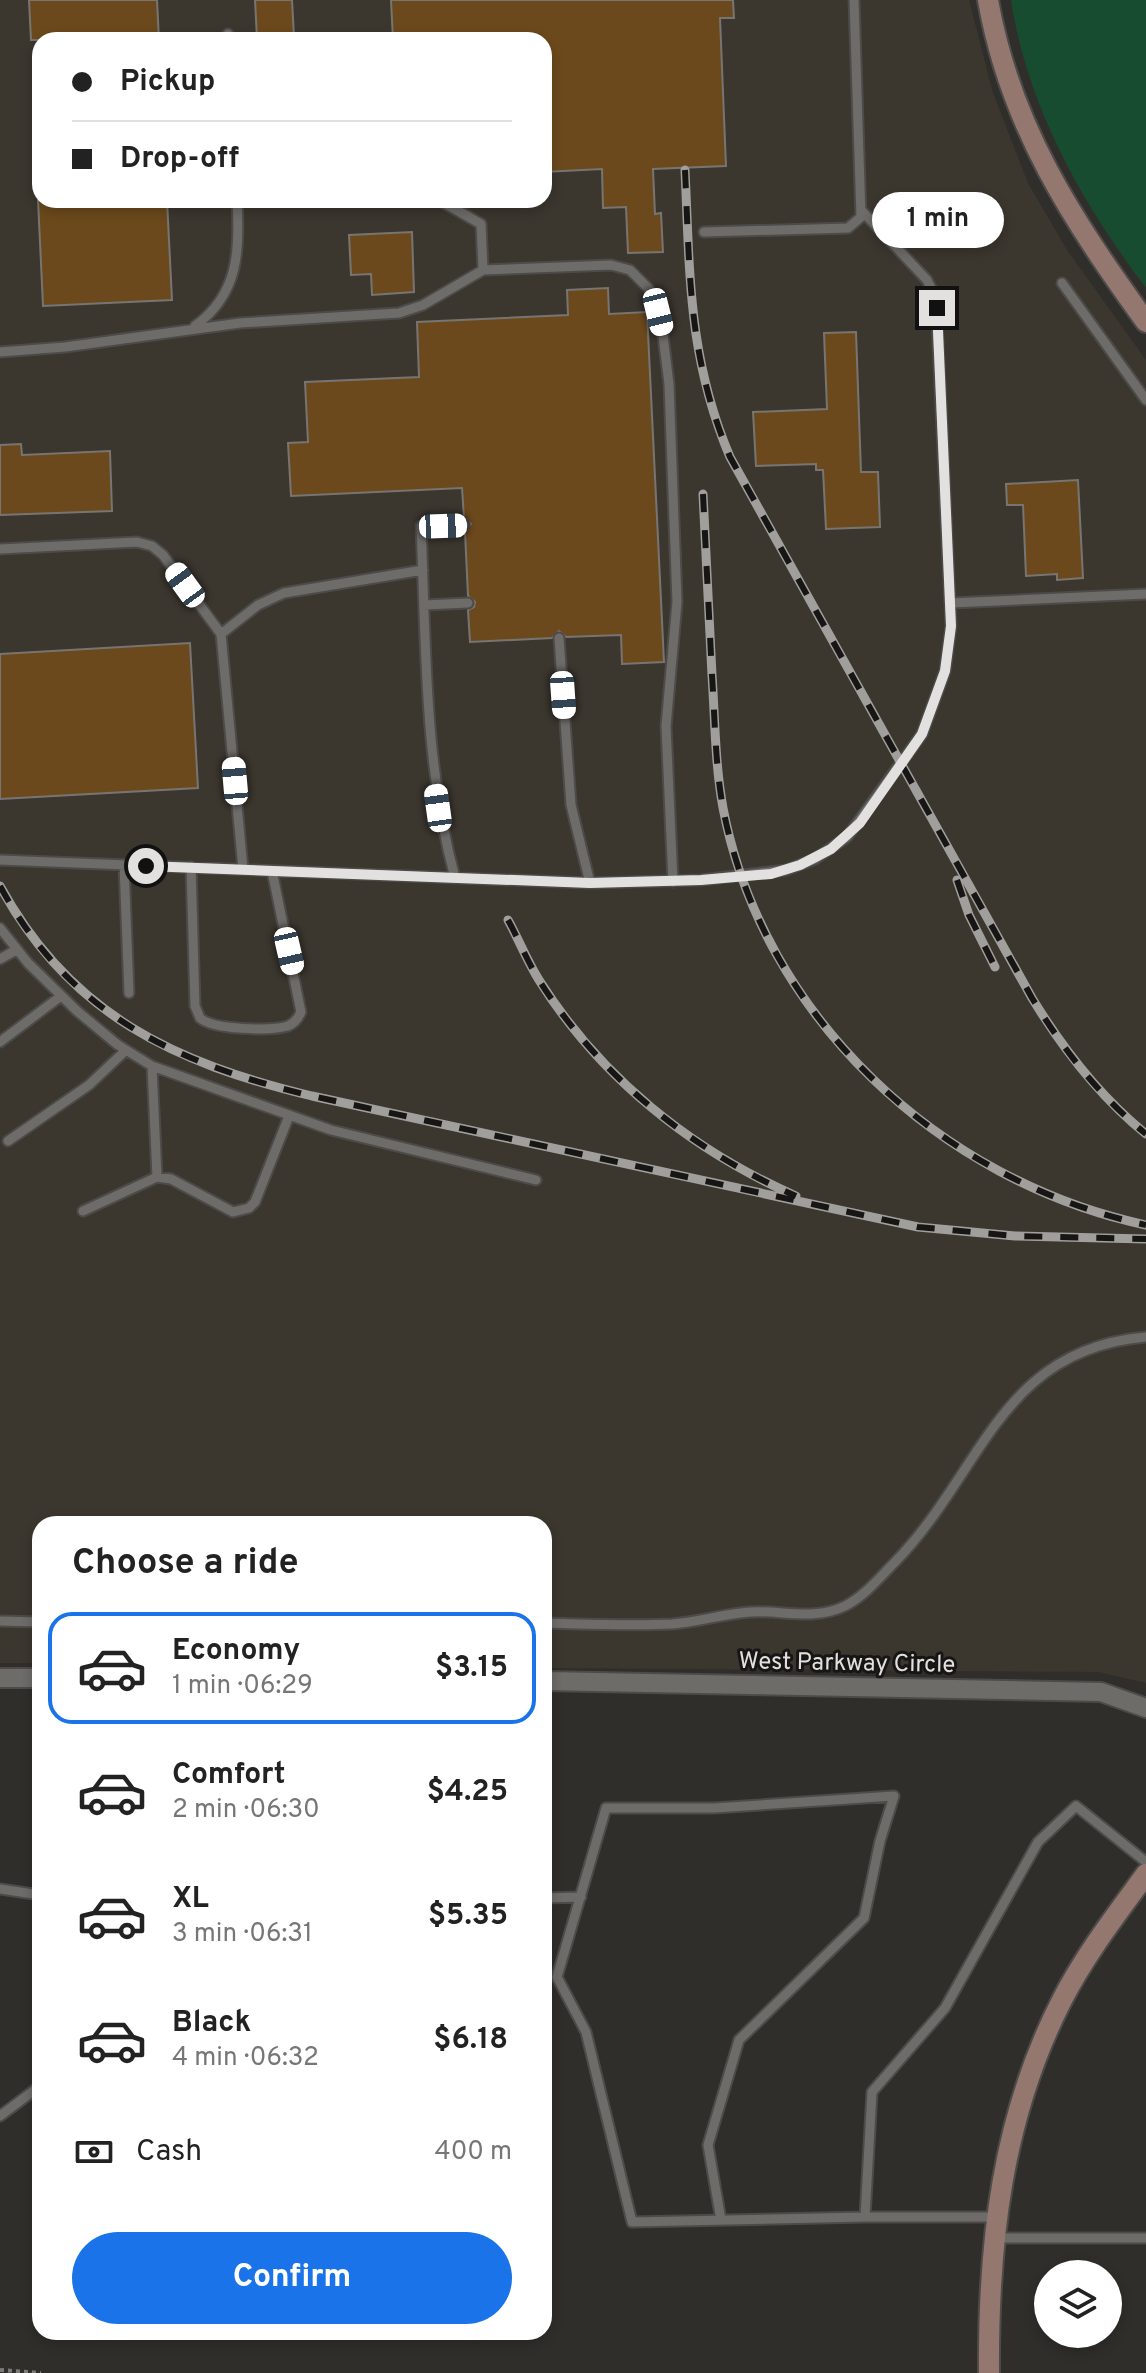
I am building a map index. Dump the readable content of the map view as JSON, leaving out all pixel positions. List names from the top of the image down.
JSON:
{
  "streets": {
    "street": ["West Parkway Circle"]
  },
  "page": {
    "banner": ["Pickup", "Drop-off"],
    "bubble": "1 min",
    "heading": "Choose a ride",
    "list": [
      {
        "name": "Economy",
        "note": "1 min · 06:29",
        "value": "$3.15"
      },
      {
        "name": "Comfort",
        "note": "2 min · 06:30",
        "value": "$4.25"
      },
      {
        "name": "XL",
        "note": "3 min · 06:31",
        "value": "$5.35"
      },
      {
        "name": "Black",
        "note": "4 min · 06:32",
        "value": "$6.18"
      }
    ],
    "pay": ["Cash", "400 m"],
    "buttons": "Confirm"
  }
}
